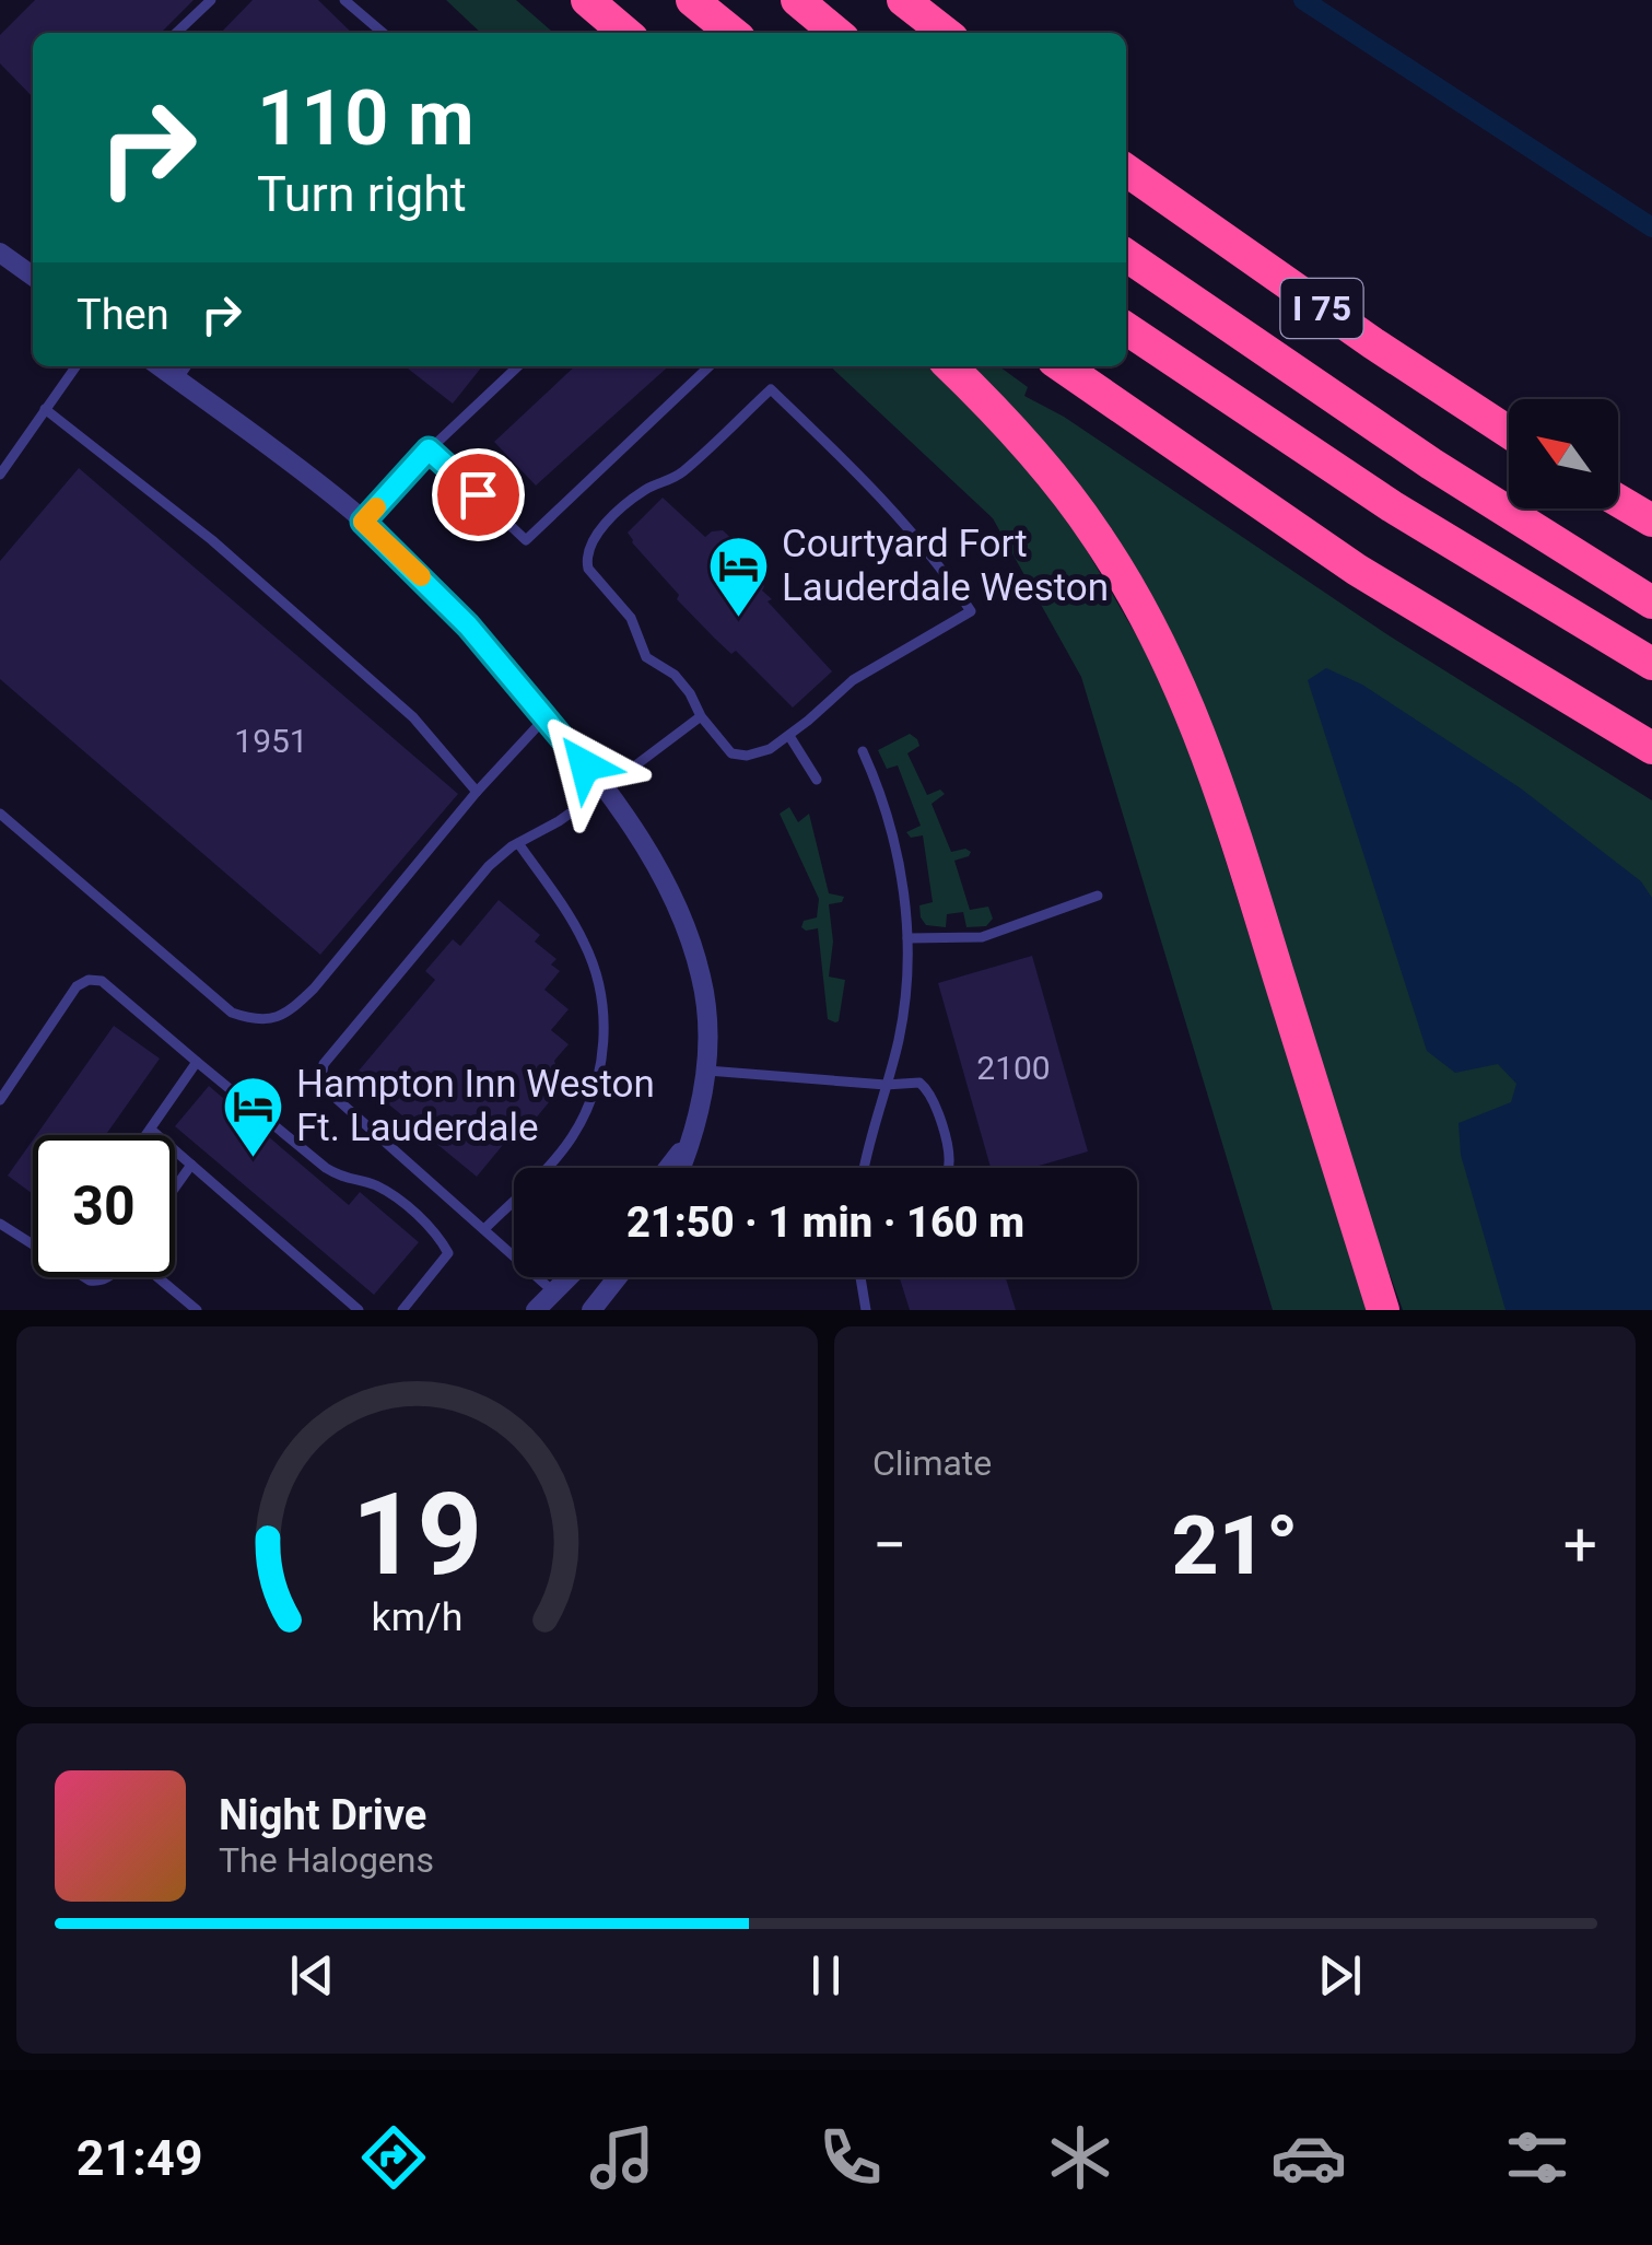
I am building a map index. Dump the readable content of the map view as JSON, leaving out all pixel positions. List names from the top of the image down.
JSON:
{
  "streets": {
    "highway": ["I 75"]
  },
  "places": {
    "hotel": ["Courtyard Fort Lauderdale Weston", "Hampton Inn Weston Ft. Lauderdale"]
  },
  "house_numbers": ["1951", "2100"],
  "north": "top left",
  "page": {
    "turn": ["110 m", "Turn right"],
    "then": "Then",
    "limit": "30",
    "trip": "21:50 · 1 min · 160 m",
    "tile": "Climate",
    "heat": ["−", "21°", "+"],
    "song": ["Night Drive", "The Halogens"],
    "tabs": "21:49",
    "gauge": ["19", "km/h"]
  }
}
